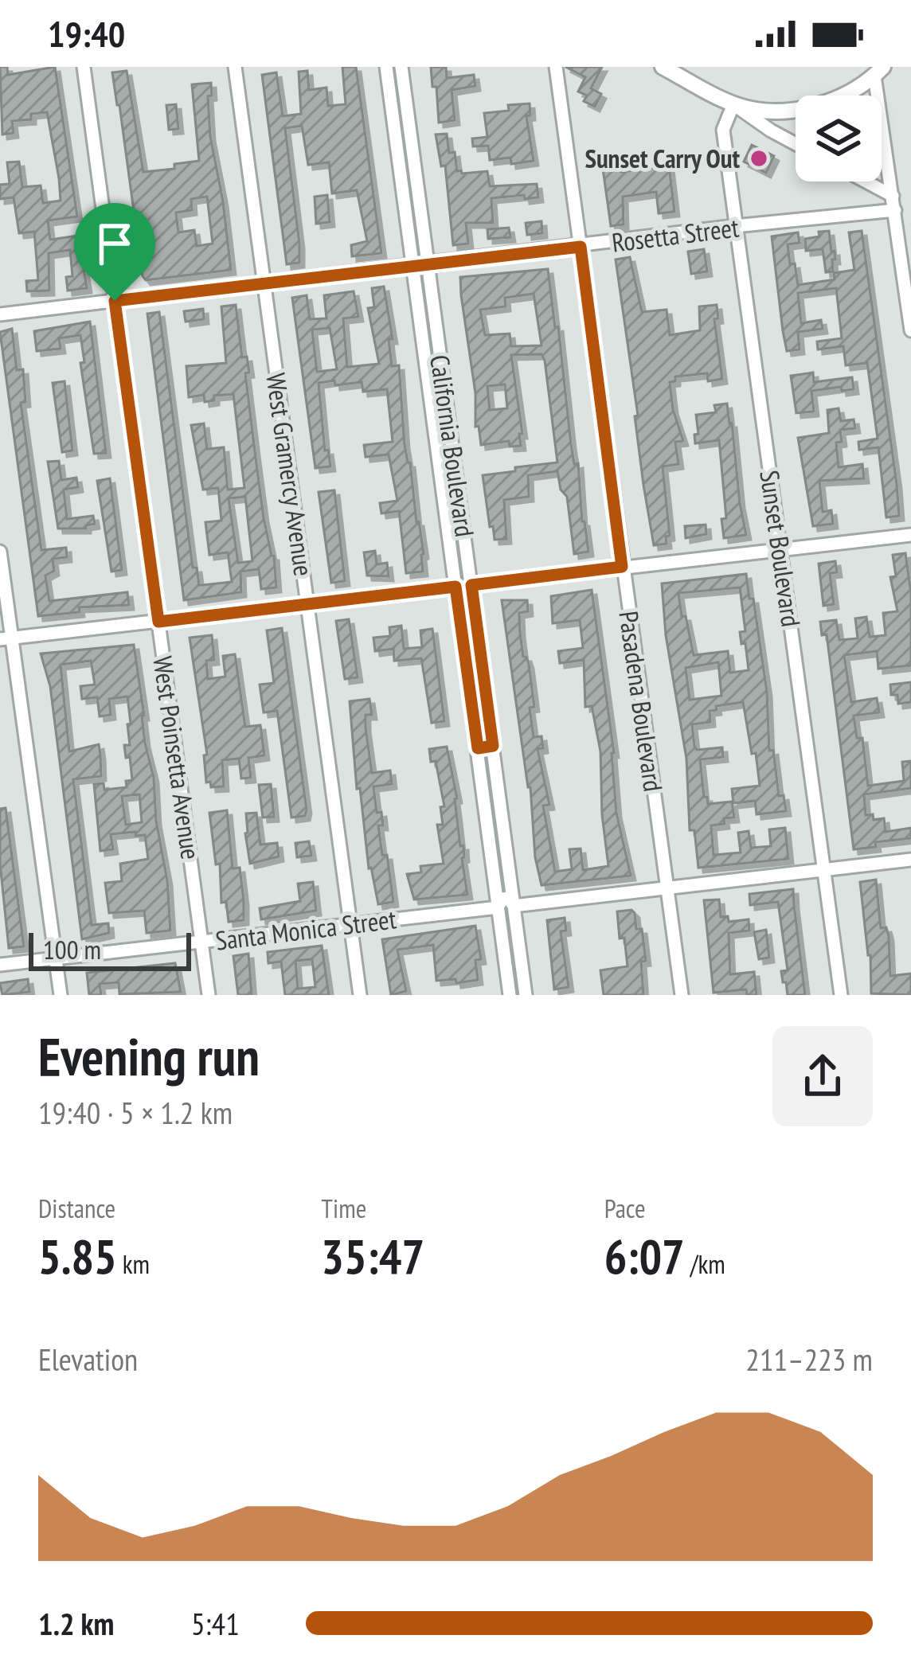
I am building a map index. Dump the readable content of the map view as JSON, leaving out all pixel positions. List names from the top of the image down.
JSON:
{
  "streets": {
    "street": [
      "Rosetta Street",
      "California Boulevard",
      "West Gramercy Avenue",
      "Sunset Boulevard",
      "Pasadena Boulevard",
      "West Poinsetta Avenue",
      "Santa Monica Street"
    ]
  },
  "crossings": [
    ["Rosetta Street", "California Boulevard"],
    ["Rosetta Street", "West Gramercy Avenue"],
    ["Rosetta Street", "Sunset Boulevard"],
    ["Rosetta Street", "Pasadena Boulevard"],
    ["Rosetta Street", "West Poinsetta Avenue"],
    ["California Boulevard", "Santa Monica Street"],
    ["West Gramercy Avenue", "Santa Monica Street"],
    ["Sunset Boulevard", "Santa Monica Street"],
    ["Pasadena Boulevard", "Santa Monica Street"],
    ["West Poinsetta Avenue", "Santa Monica Street"]
  ],
  "places": ["Sunset Carry Out"],
  "scale_bar": "100 m",
  "page": {
    "status": "19:40",
    "scale": "100 m",
    "heading": ["Evening run", "19:40 · 5 × 1.2 km"],
    "stats": [
      ["Distance", "5.85 km"],
      ["Time", "35:47"],
      ["Pace", "6:07 /km"]
    ],
    "chart": ["Elevation", "211–223 m"],
    "list": [
      {
        "name": "1.2 km",
        "note": "5:41"
      }
    ]
  }
}
